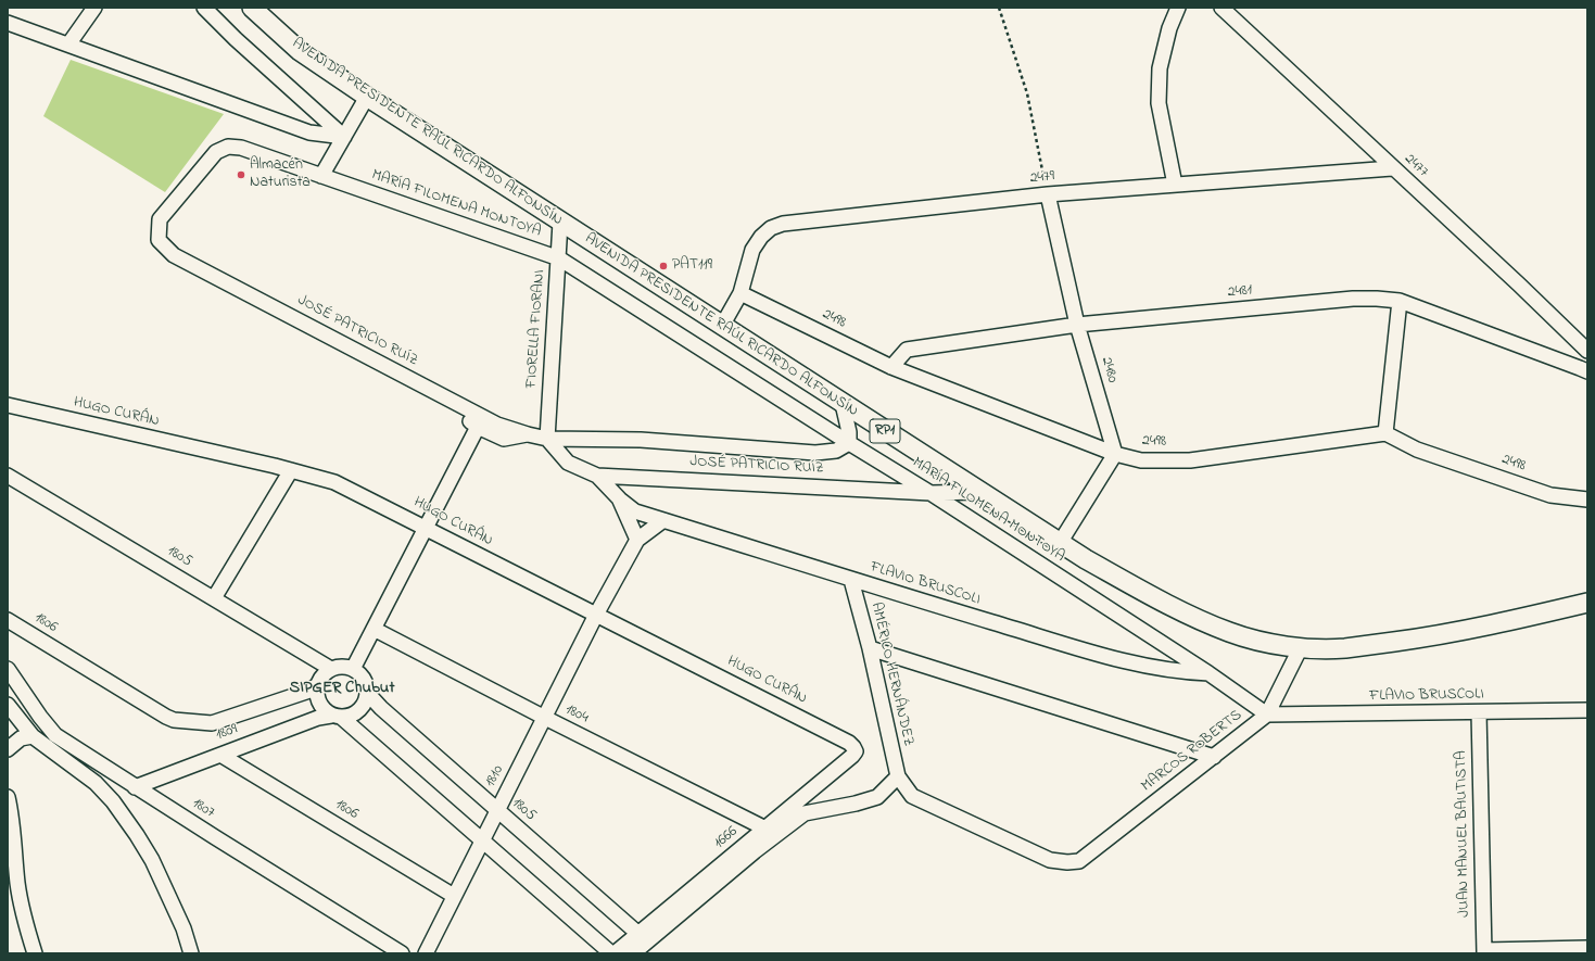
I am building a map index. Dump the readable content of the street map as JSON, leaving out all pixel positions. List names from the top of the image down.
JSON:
{
  "streets": {
    "main road": ["AVENIDA PRESIDENTE RAÚL RICARDO ALFONSÍN", "RP1"],
    "street": [
      "2477",
      "2479",
      "MARÍA FILOMENA MONTOYA",
      "2481",
      "2498",
      "FIORELLA FIORANI",
      "JOSÉ PATRICIO RUÍZ",
      "2480",
      "HUGO CURÁN",
      "1805",
      "FLAVIO BRUSCOLI",
      "1806",
      "AMÉRICO HERNÁNDEZ",
      "1804",
      "1809",
      "MARCOS ROBERTS",
      "1810",
      "1807",
      "JUAN MANUEL BAUTISTA",
      "1666"
    ]
  },
  "crossings": [
    ["AVENIDA PRESIDENTE RAÚL RICARDO ALFONSÍN", "2479"],
    ["AVENIDA PRESIDENTE RAÚL RICARDO ALFONSÍN", "FIORELLA FIORANI"],
    ["AVENIDA PRESIDENTE RAÚL RICARDO ALFONSÍN", "JOSÉ PATRICIO RUÍZ"],
    ["AVENIDA PRESIDENTE RAÚL RICARDO ALFONSÍN", "MARCOS ROBERTS"],
    ["2477", "2479"],
    ["2479", "2498"],
    ["2479", "2480"],
    ["MARÍA FILOMENA MONTOYA", "FIORELLA FIORANI"],
    ["MARÍA FILOMENA MONTOYA", "JOSÉ PATRICIO RUÍZ"],
    ["MARÍA FILOMENA MONTOYA", "FLAVIO BRUSCOLI"],
    ["MARÍA FILOMENA MONTOYA", "MARCOS ROBERTS"],
    ["2481", "2498"],
    ["2481", "2480"],
    ["2498", "2480"],
    ["FIORELLA FIORANI", "JOSÉ PATRICIO RUÍZ"],
    ["HUGO CURÁN", "1810"],
    ["HUGO CURÁN", "1666"],
    ["1805", "1809"],
    ["1805", "1810"],
    ["1805", "1666"],
    ["FLAVIO BRUSCOLI", "AMÉRICO HERNÁNDEZ"],
    ["FLAVIO BRUSCOLI", "MARCOS ROBERTS"],
    ["FLAVIO BRUSCOLI", "JUAN MANUEL BAUTISTA"],
    ["1806", "1809"],
    ["1806", "1810"],
    ["AMÉRICO HERNÁNDEZ", "MARCOS ROBERTS"],
    ["1804", "1810"],
    ["1804", "1666"],
    ["1809", "1807"]
  ],
  "districts": ["SIPGER Chubut"],
  "places": ["Almacén Naturista", "PAT119"]
}
